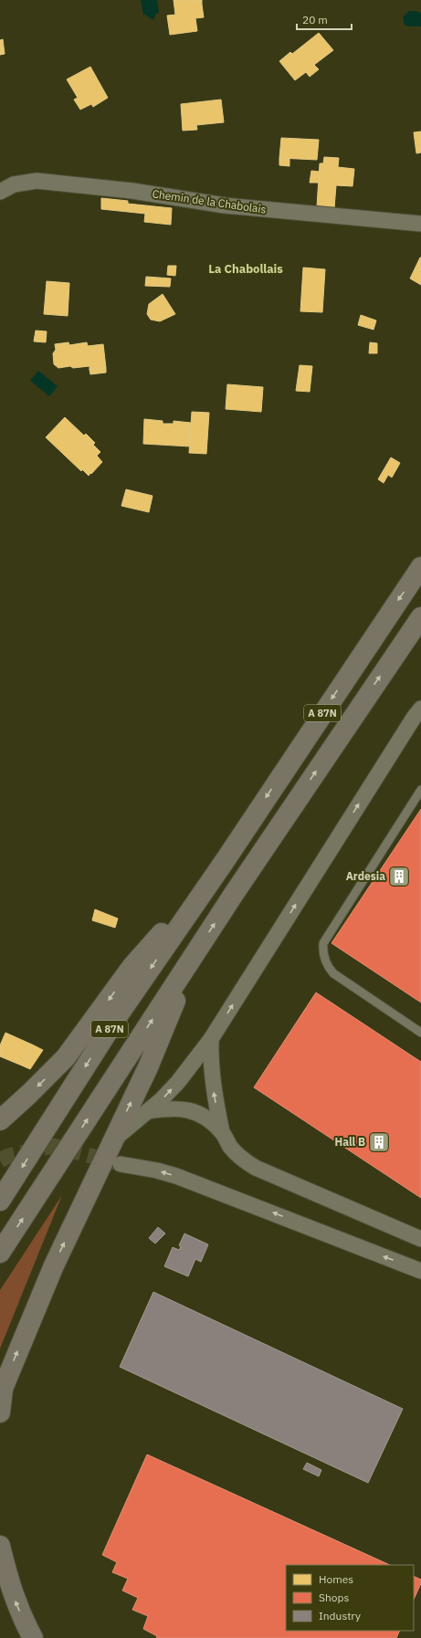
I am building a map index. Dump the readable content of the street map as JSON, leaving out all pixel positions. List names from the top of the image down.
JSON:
{
  "streets": {
    "highway": ["A 87N"],
    "street": ["Chemin de la Chabolais"]
  },
  "districts": ["La Chabollais"],
  "places": {
    "building": ["Ardesia", "Hall B"]
  },
  "legend": ["Homes", "Shops", "Industry"],
  "scale_bar": "20 m"
}
